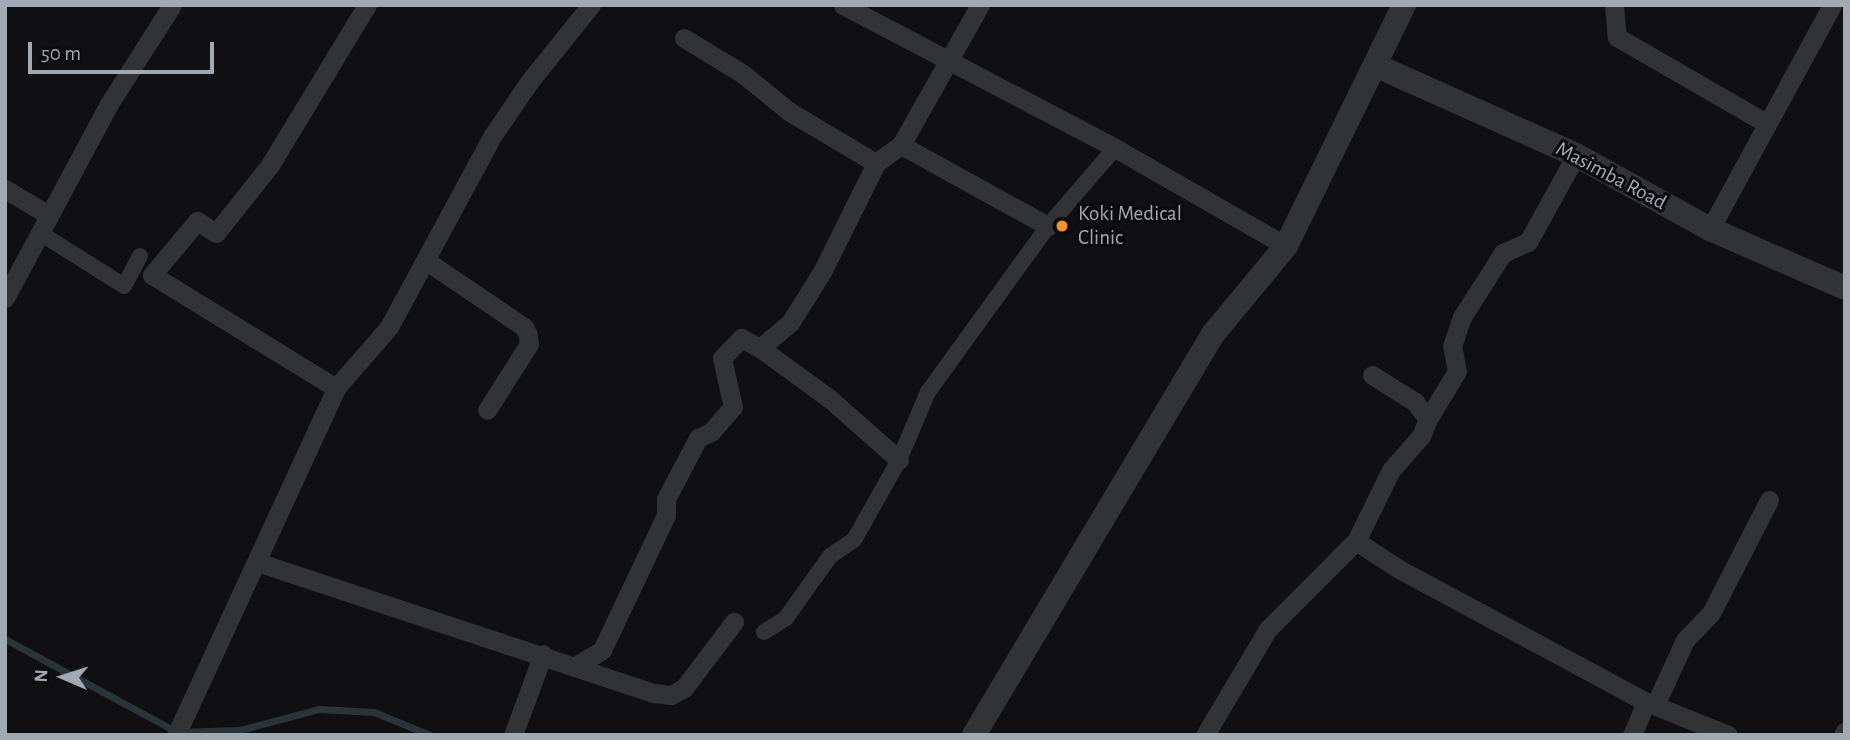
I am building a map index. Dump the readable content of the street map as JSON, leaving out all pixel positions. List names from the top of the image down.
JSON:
{
  "streets": {
    "street": ["Masimba Road"]
  },
  "places": ["Koki Medical Clinic"],
  "scale_bar": "50 m",
  "north": "left"
}
